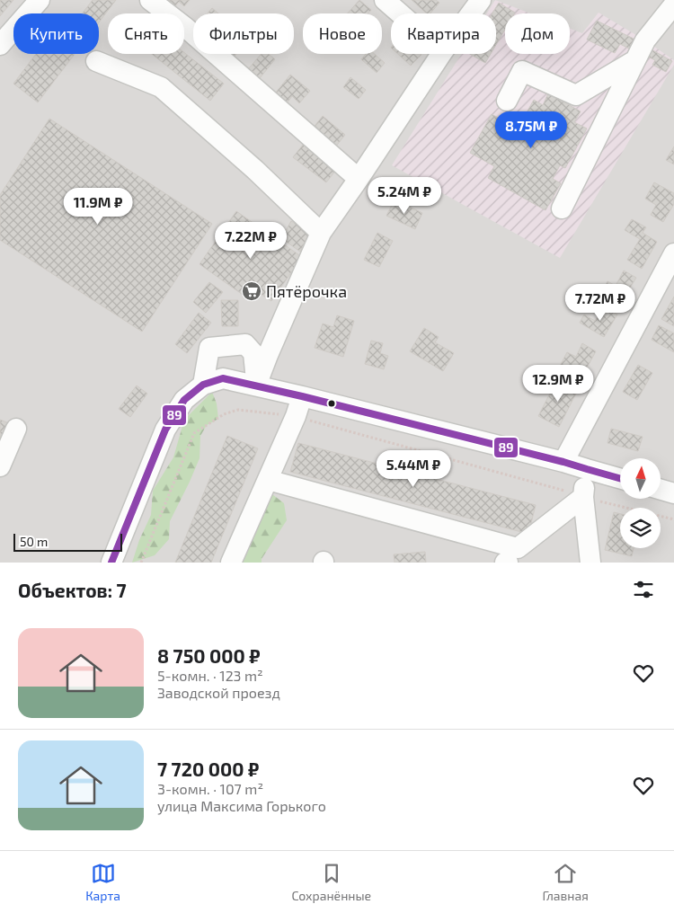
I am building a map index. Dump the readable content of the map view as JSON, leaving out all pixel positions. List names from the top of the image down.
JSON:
{
  "places": {
    "supermarket": ["Пятёрочка"]
  },
  "lines": ["transit line 89"],
  "scale_bar": "50 m",
  "north": "top",
  "page": {
    "chip": [
      "Купить",
      "Снять",
      "Фильтры",
      "Новое",
      "Квартира",
      "Дом"
    ],
    "price": [
      "8.75M ₽",
      "5.24M ₽",
      "11.9M ₽",
      "7.22M ₽",
      "7.72M ₽",
      "12.9M ₽",
      "5.44M ₽"
    ],
    "scale": "50 m",
    "heading": "Объектов: 7",
    "list": [
      {
        "name": "8 750 000 ₽",
        "note": "5-комн. · 123 m² · Заводской проезд"
      },
      {
        "name": "7 720 000 ₽",
        "note": "3-комн. · 107 m² · улица Максима Горького"
      }
    ],
    "tabs": ["Карта", "Сохранённые", "Главная"]
  }
}
